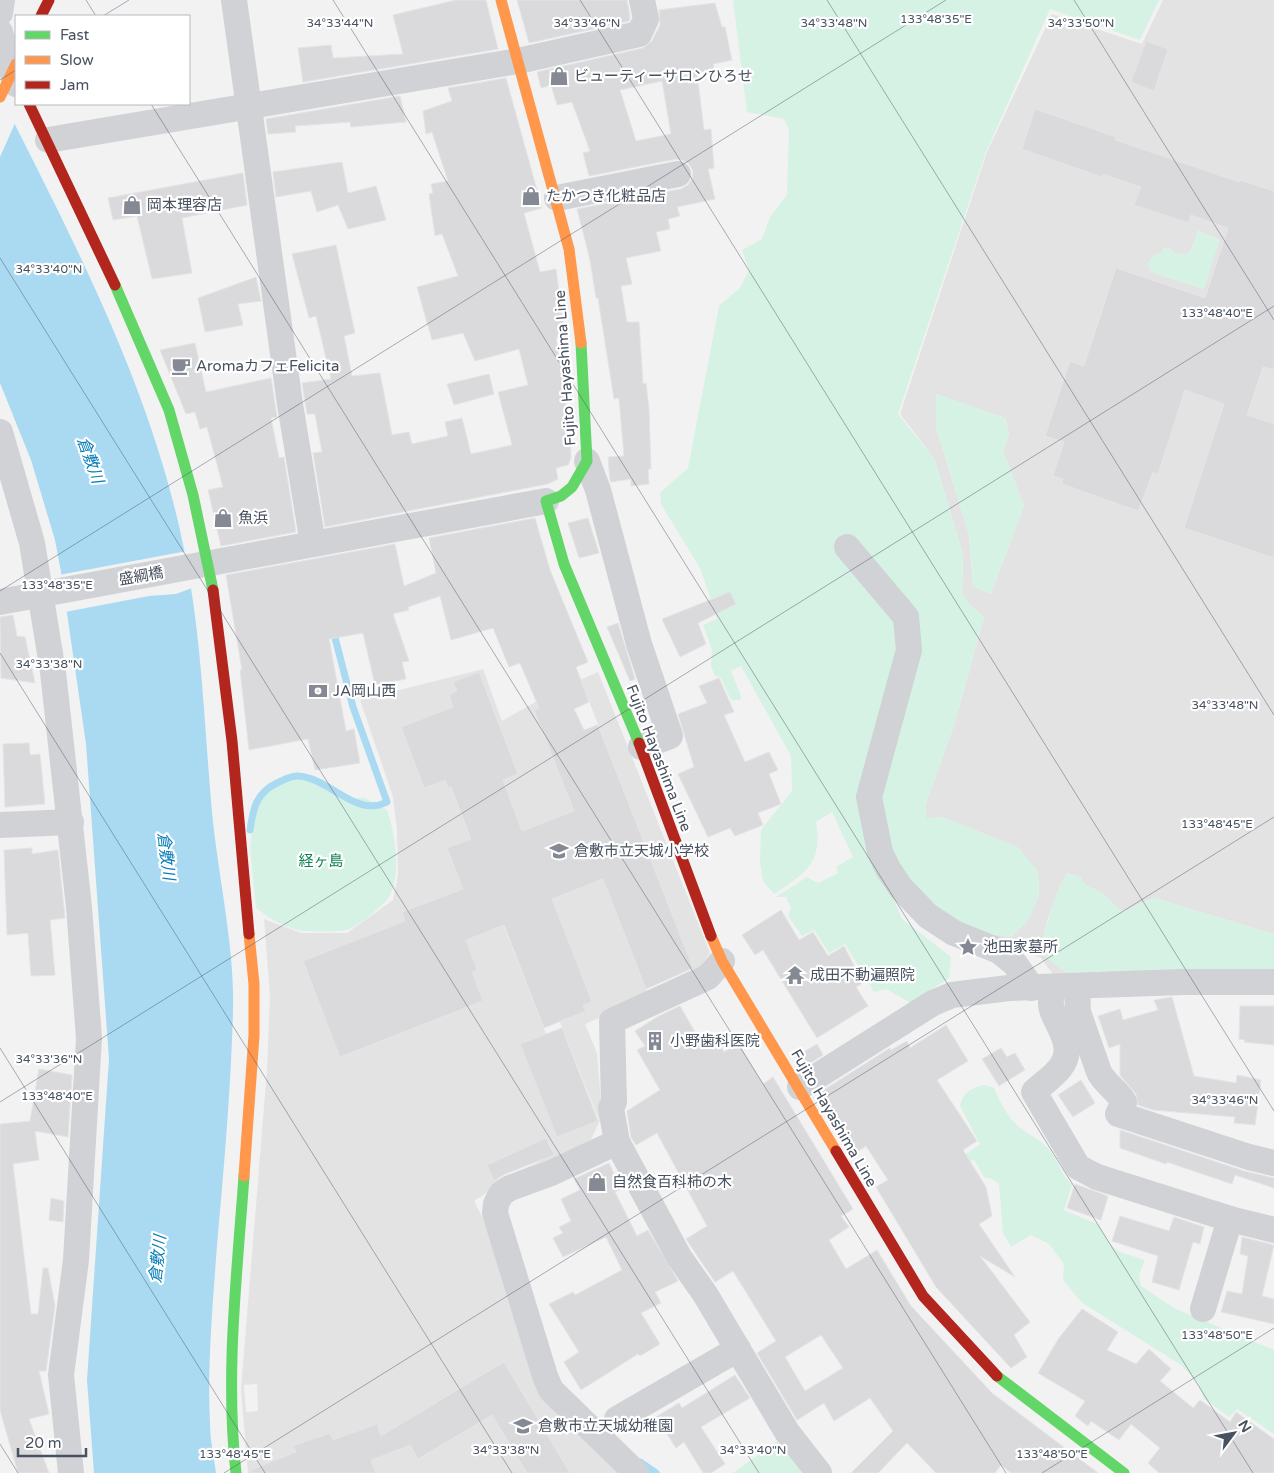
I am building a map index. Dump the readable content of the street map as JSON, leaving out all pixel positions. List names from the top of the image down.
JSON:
{
  "streets": {
    "main road": ["Fujito Hayashima Line"],
    "street": ["盛綱橋"]
  },
  "crossings": [
    ["Fujito Hayashima Line", "盛綱橋"]
  ],
  "water": ["倉敷川"],
  "parks": ["経ヶ島"],
  "places": {
    "shop": [
      "ビューティーサロンひろせ",
      "たかつき化粧品店",
      "岡本理容店",
      "魚浜",
      "自然食百科柿の木"
    ],
    "cafe": ["AromaカフェFelicita"],
    "bank": ["JA岡山西"],
    "school or university": ["倉敷市立天城小学校", "倉敷市立天城幼稚園"],
    "place": ["池田家墓所"],
    "temple": ["成田不動遍照院"],
    "building": ["小野歯科医院"]
  },
  "legend": ["Fast", "Slow", "Jam"],
  "scale_bar": "20 m",
  "north": "top right",
  "coordinates": [
    "133°48'35\"E",
    "34°33'44\"N",
    "34°33'46\"N",
    "34°33'48\"N",
    "34°33'50\"N",
    "34°33'40\"N",
    "133°48'40\"E",
    "34°33'38\"N",
    "133°48'45\"E",
    "34°33'36\"N",
    "133°48'50\"E"
  ]
}
